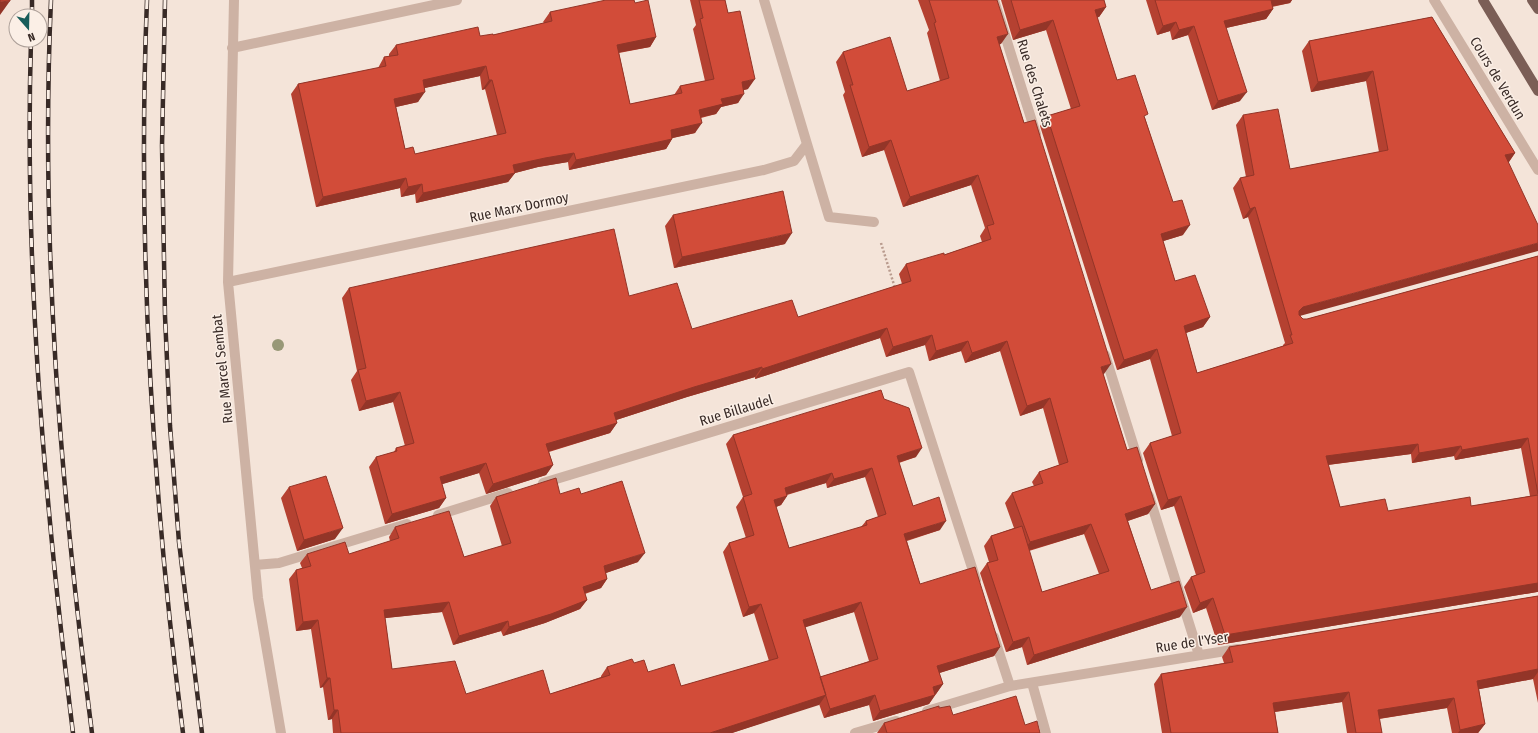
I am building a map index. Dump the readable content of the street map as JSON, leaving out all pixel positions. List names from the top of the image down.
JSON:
{
  "streets": {
    "street": [
      "Cours de Verdun",
      "Rue des Chalets",
      "Rue Marx Dormoy",
      "Rue Marcel Sembat",
      "Rue Billaudel",
      "Rue de l'Yser"
    ]
  },
  "crossings": [
    ["Rue Marx Dormoy", "Rue Marcel Sembat"]
  ],
  "north": "bottom"
}
